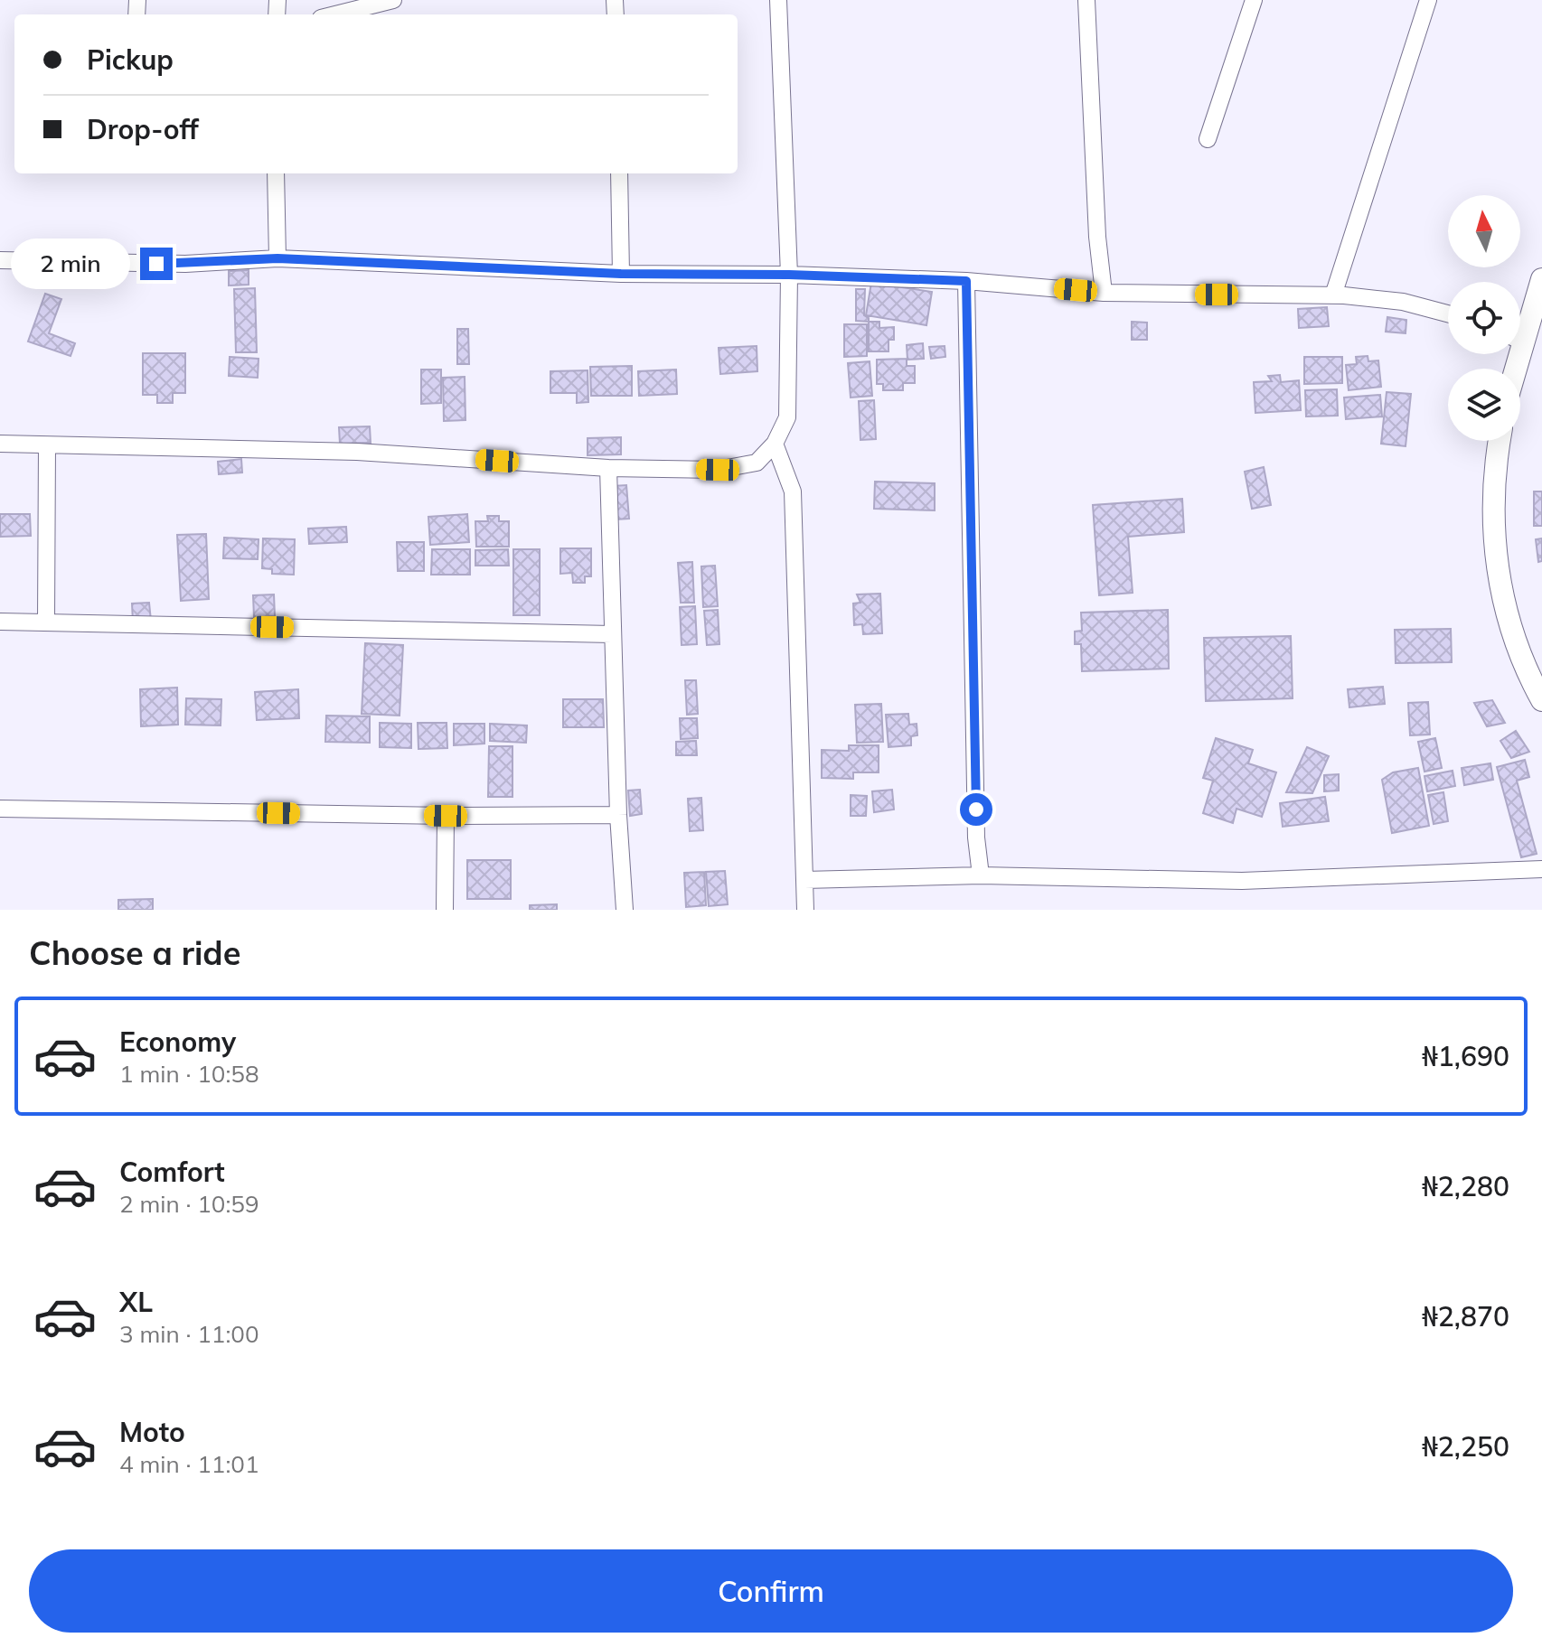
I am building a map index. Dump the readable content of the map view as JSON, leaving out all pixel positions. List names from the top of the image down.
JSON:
{
  "north": "top",
  "page": {
    "banner": ["Pickup", "Drop-off"],
    "bubble": "2 min",
    "heading": "Choose a ride",
    "list": [
      {
        "name": "Economy",
        "note": "1 min · 10:58",
        "value": "₦1,690"
      },
      {
        "name": "Comfort",
        "note": "2 min · 10:59",
        "value": "₦2,280"
      },
      {
        "name": "XL",
        "note": "3 min · 11:00",
        "value": "₦2,870"
      },
      {
        "name": "Moto",
        "note": "4 min · 11:01",
        "value": "₦2,250"
      }
    ],
    "buttons": "Confirm"
  }
}
